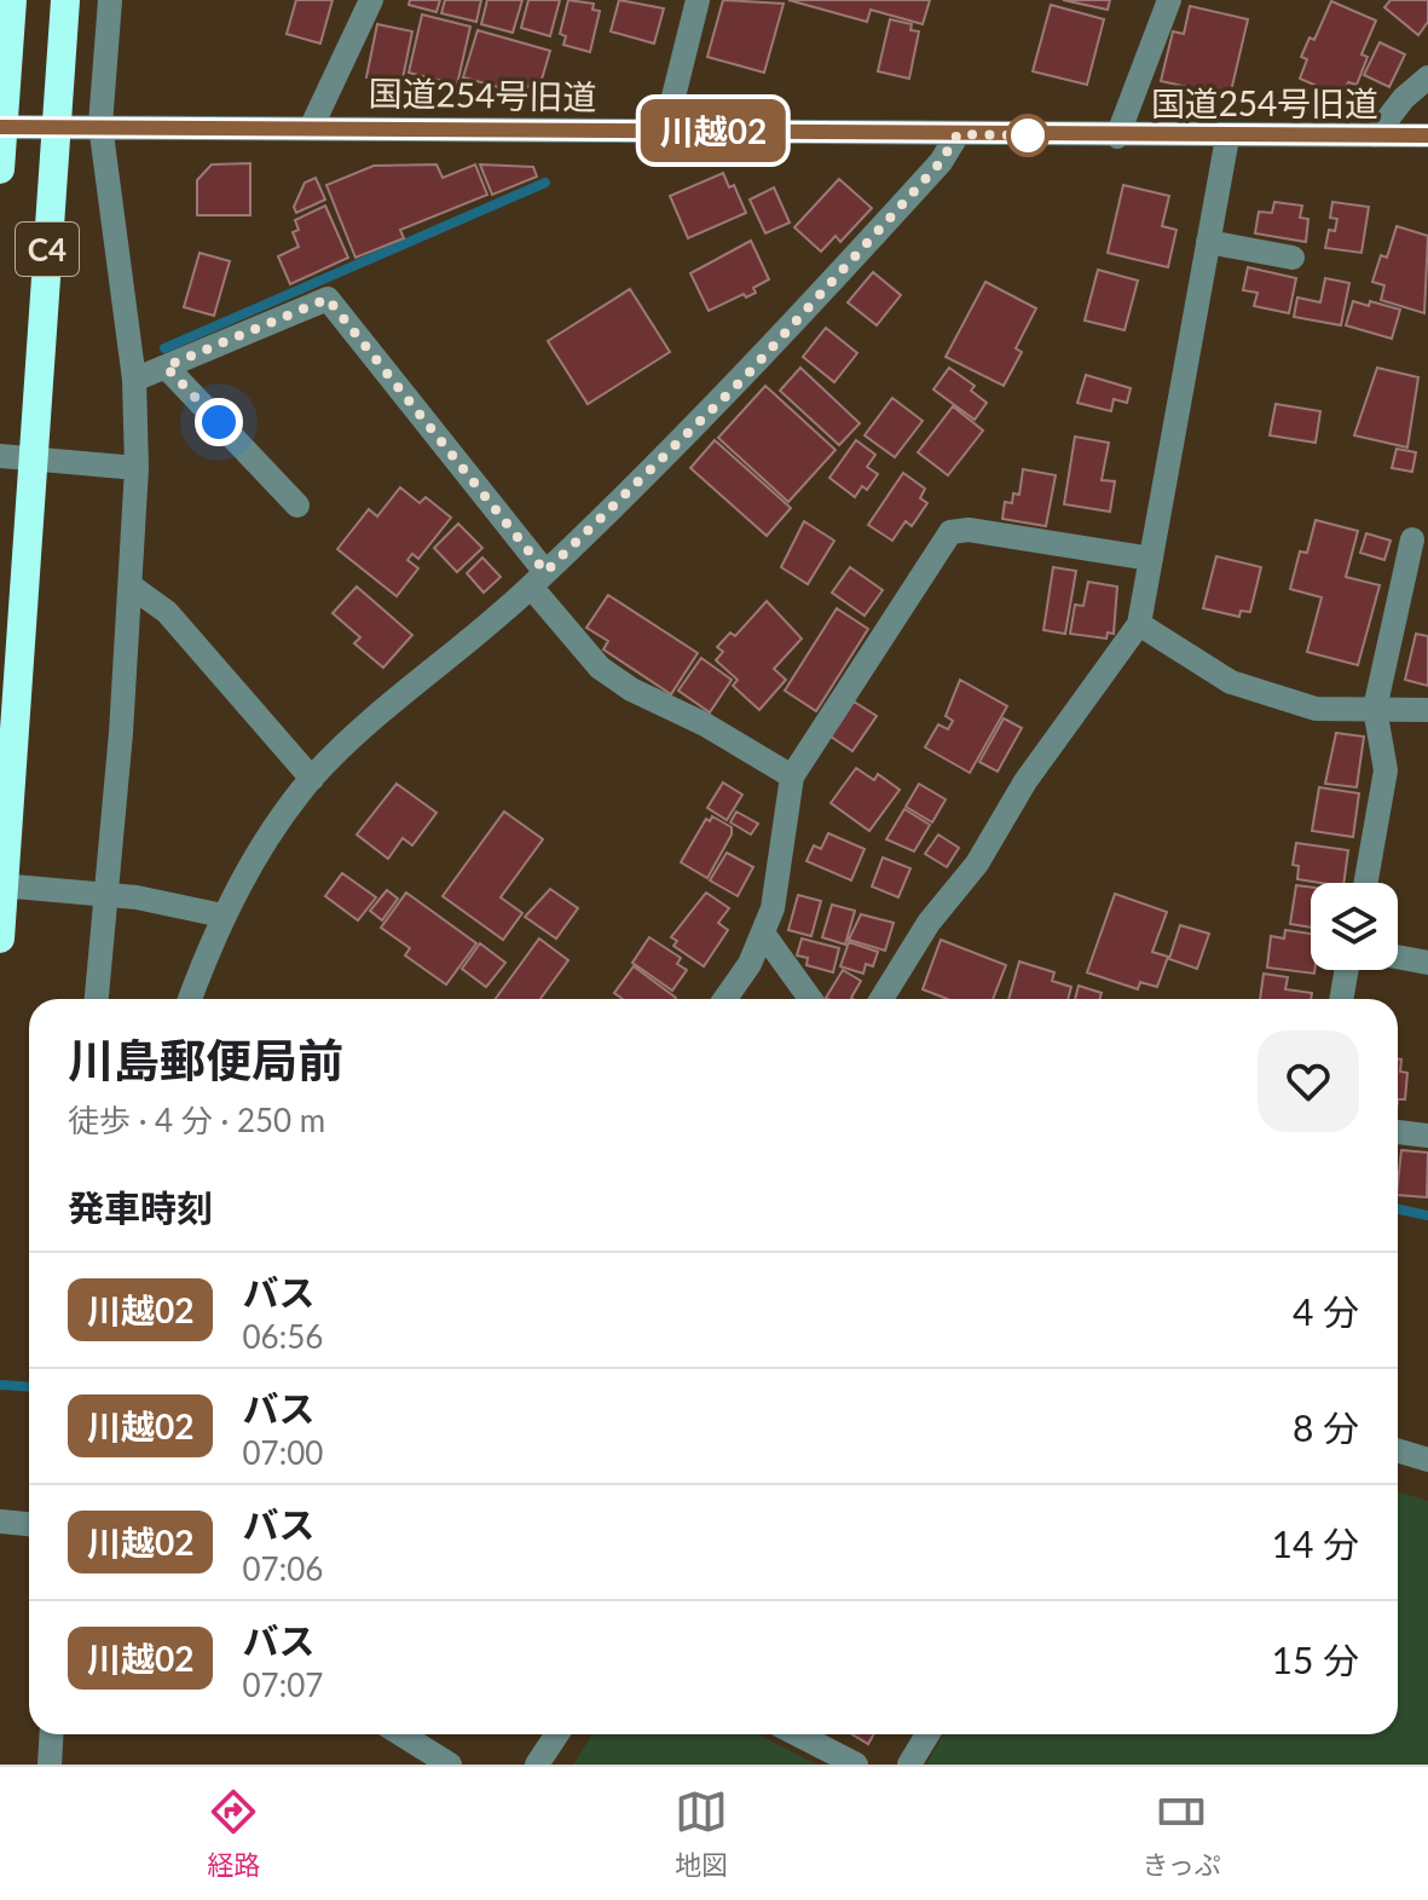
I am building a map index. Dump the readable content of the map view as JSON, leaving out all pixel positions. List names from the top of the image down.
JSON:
{
  "streets": {
    "highway": ["C4"],
    "street": ["国道254号旧道"]
  },
  "lines": ["bus line 川越02"],
  "page": {
    "on_map": "川越02",
    "heading": [
      ["川島郵便局前", "徒歩 · 4 分 · 250 m"],
      "発車時刻"
    ],
    "list": [
      {
        "mark": "川越02",
        "name": "バス",
        "note": "06:56",
        "value": "4 分"
      },
      {
        "mark": "川越02",
        "name": "バス",
        "note": "07:00",
        "value": "8 分"
      },
      {
        "mark": "川越02",
        "name": "バス",
        "note": "07:06",
        "value": "14 分"
      },
      {
        "mark": "川越02",
        "name": "バス",
        "note": "07:07",
        "value": "15 分"
      }
    ],
    "tabs": ["経路", "地図", "きっぷ"]
  }
}
